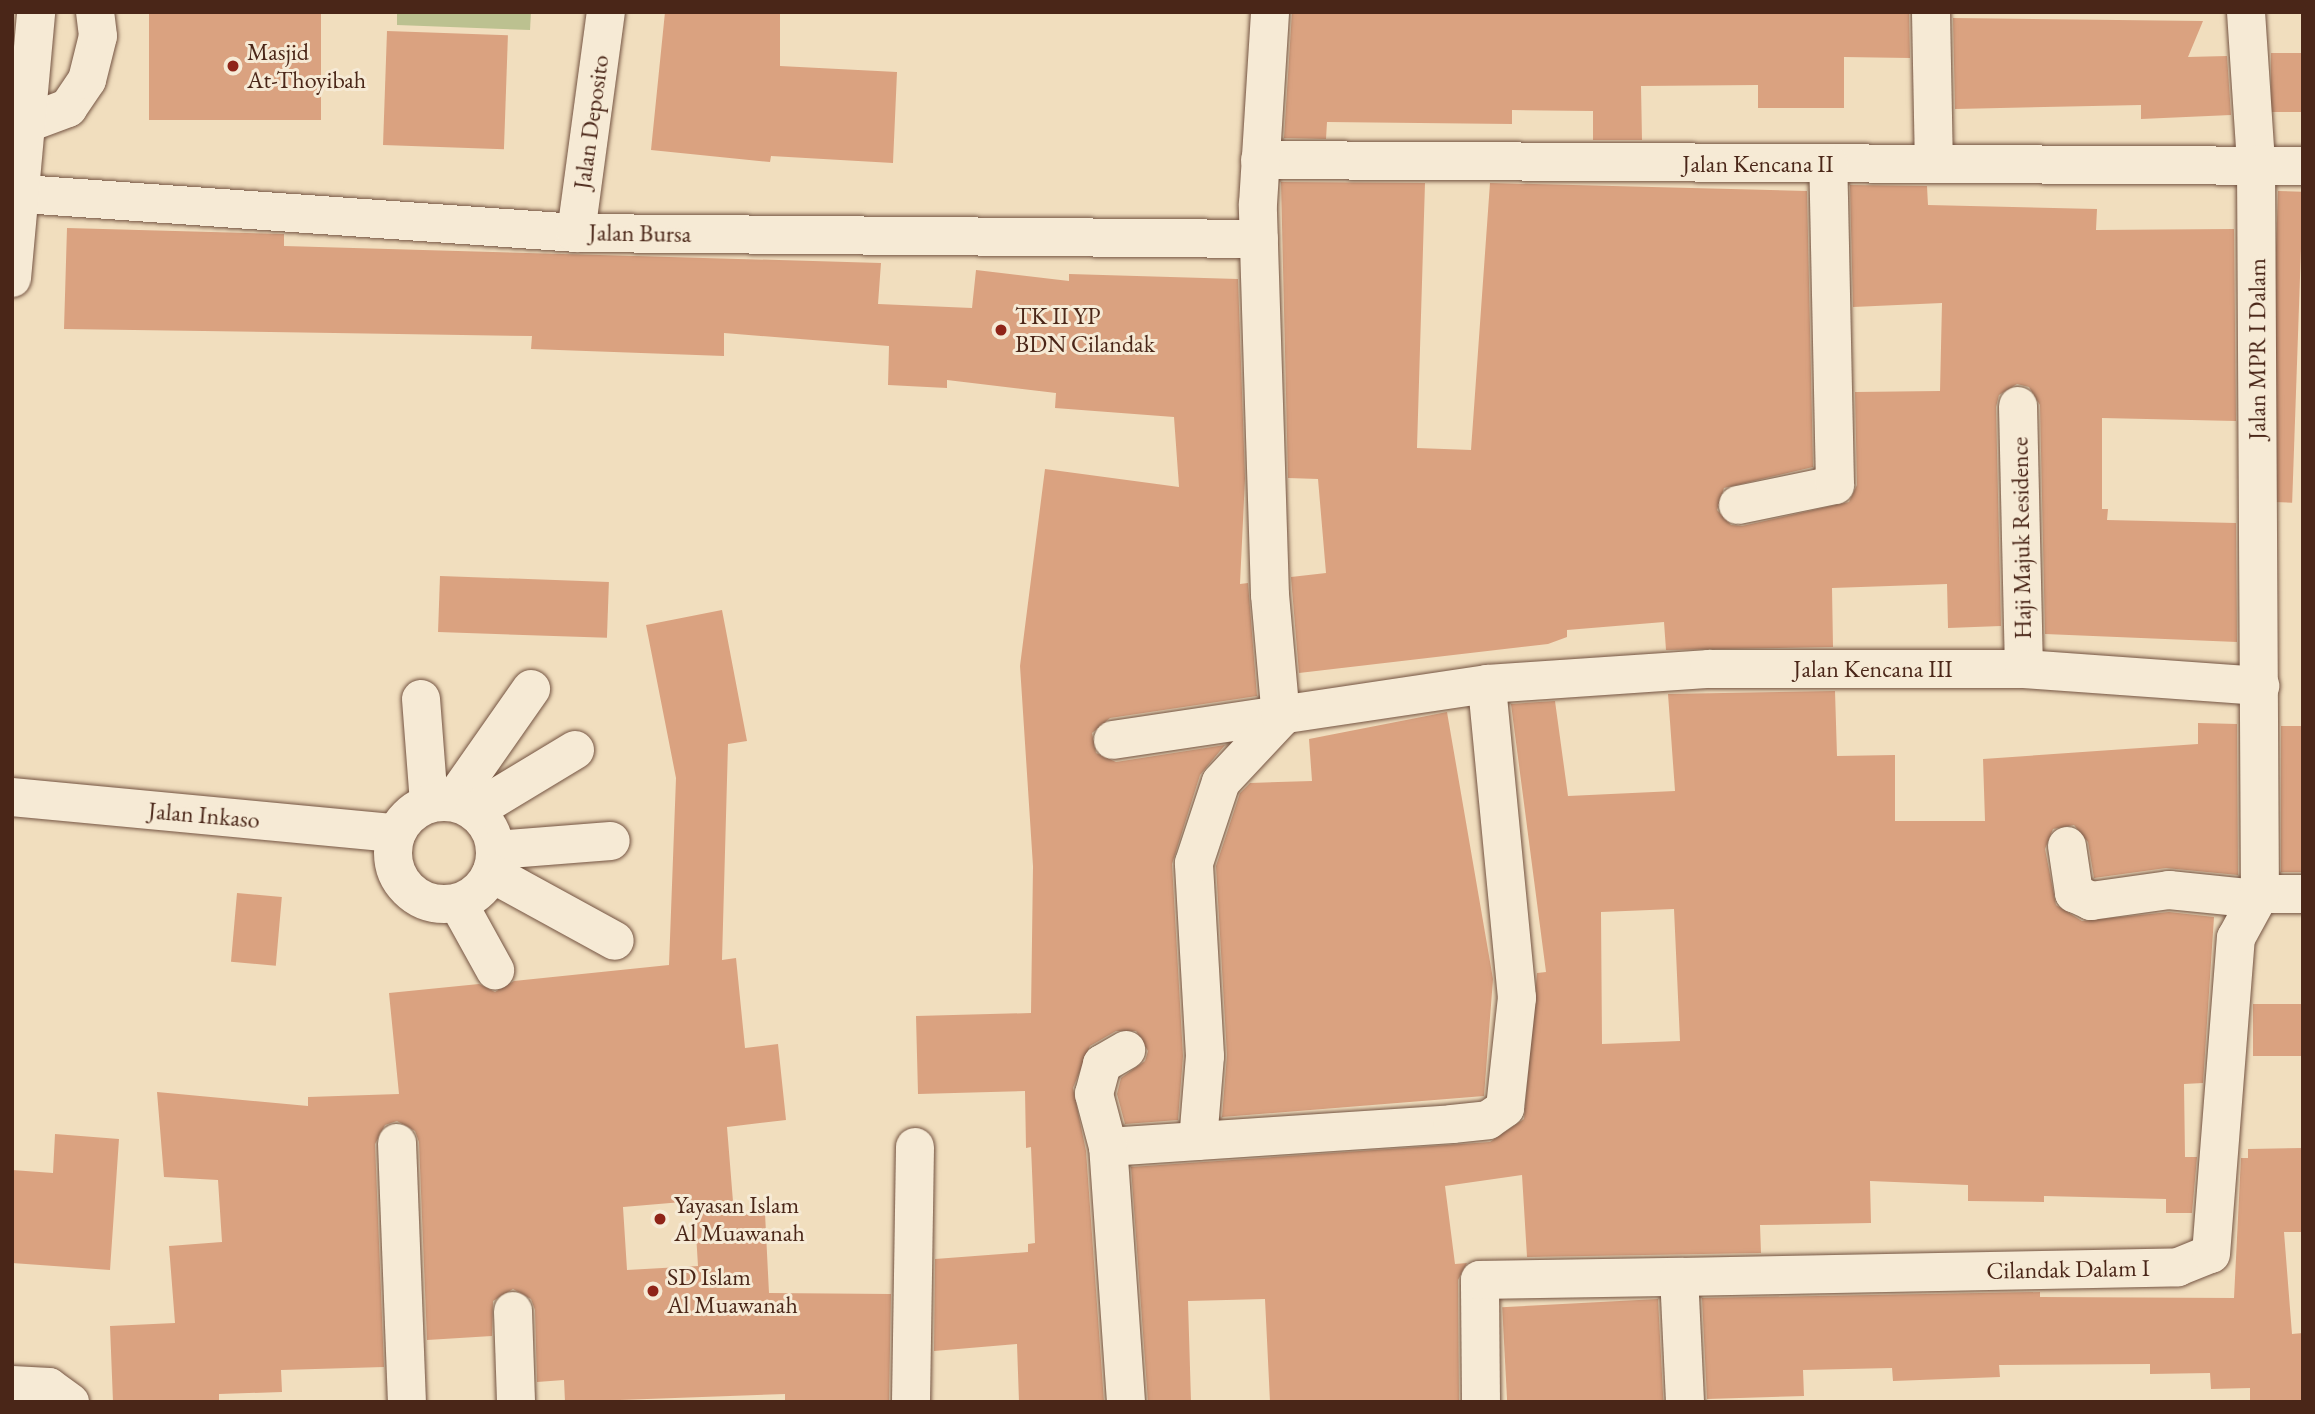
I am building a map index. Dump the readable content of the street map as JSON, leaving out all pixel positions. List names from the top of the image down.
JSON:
{
  "streets": {
    "street": [
      "Jalan Deposito",
      "Jalan Kencana II",
      "Jalan Bursa",
      "Jalan MPR I Dalam",
      "Haji Majuk Residence",
      "Jalan Kencana III",
      "Jalan Inkaso",
      "Cilandak Dalam I"
    ]
  },
  "crossings": [
    ["Jalan Deposito", "Jalan Bursa"],
    ["Jalan Kencana II", "Jalan MPR I Dalam"],
    ["Jalan MPR I Dalam", "Jalan Kencana III"],
    ["Haji Majuk Residence", "Jalan Kencana III"]
  ],
  "places": [
    "Masjid At-Thoyibah",
    "TK II YP BDN Cilandak",
    "Yayasan Islam Al Muawanah",
    "SD Islam Al Muawanah"
  ]
}
